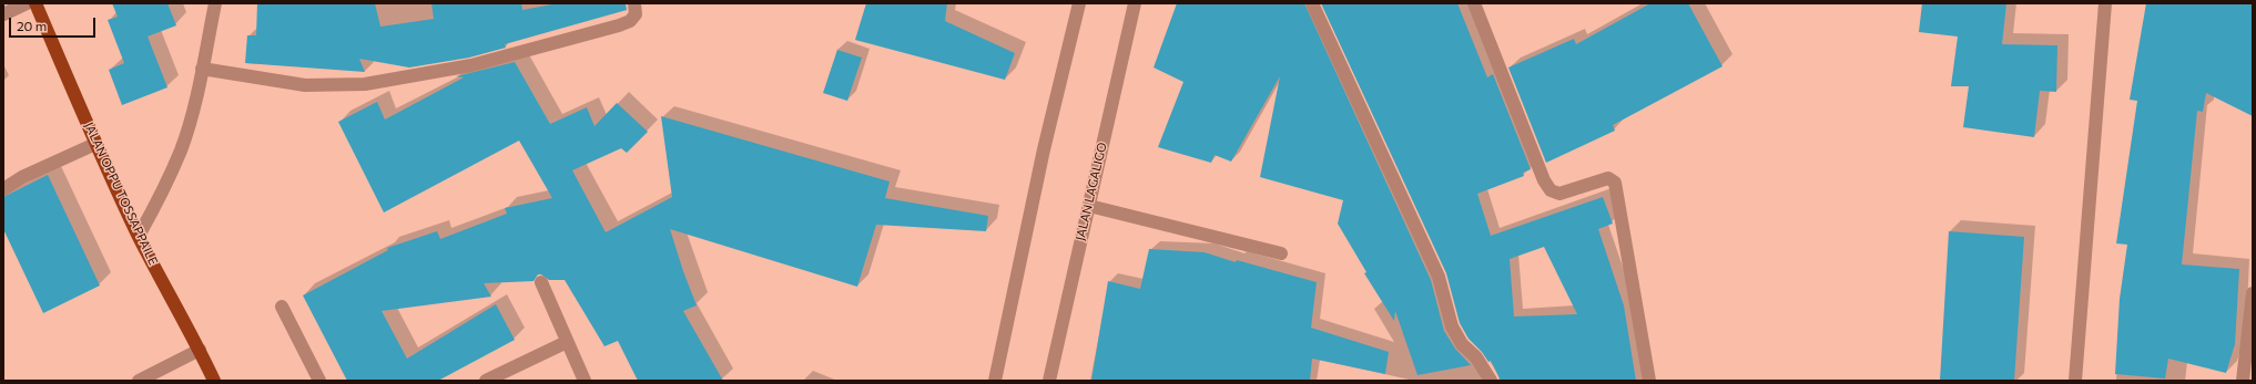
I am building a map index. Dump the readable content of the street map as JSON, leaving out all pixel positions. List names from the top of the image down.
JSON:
{
  "streets": {
    "main road": ["JALAN OPPU TOSSAPPAILE"],
    "street": ["JALAN LAGALIGO"]
  },
  "scale_bar": "20 m"
}
